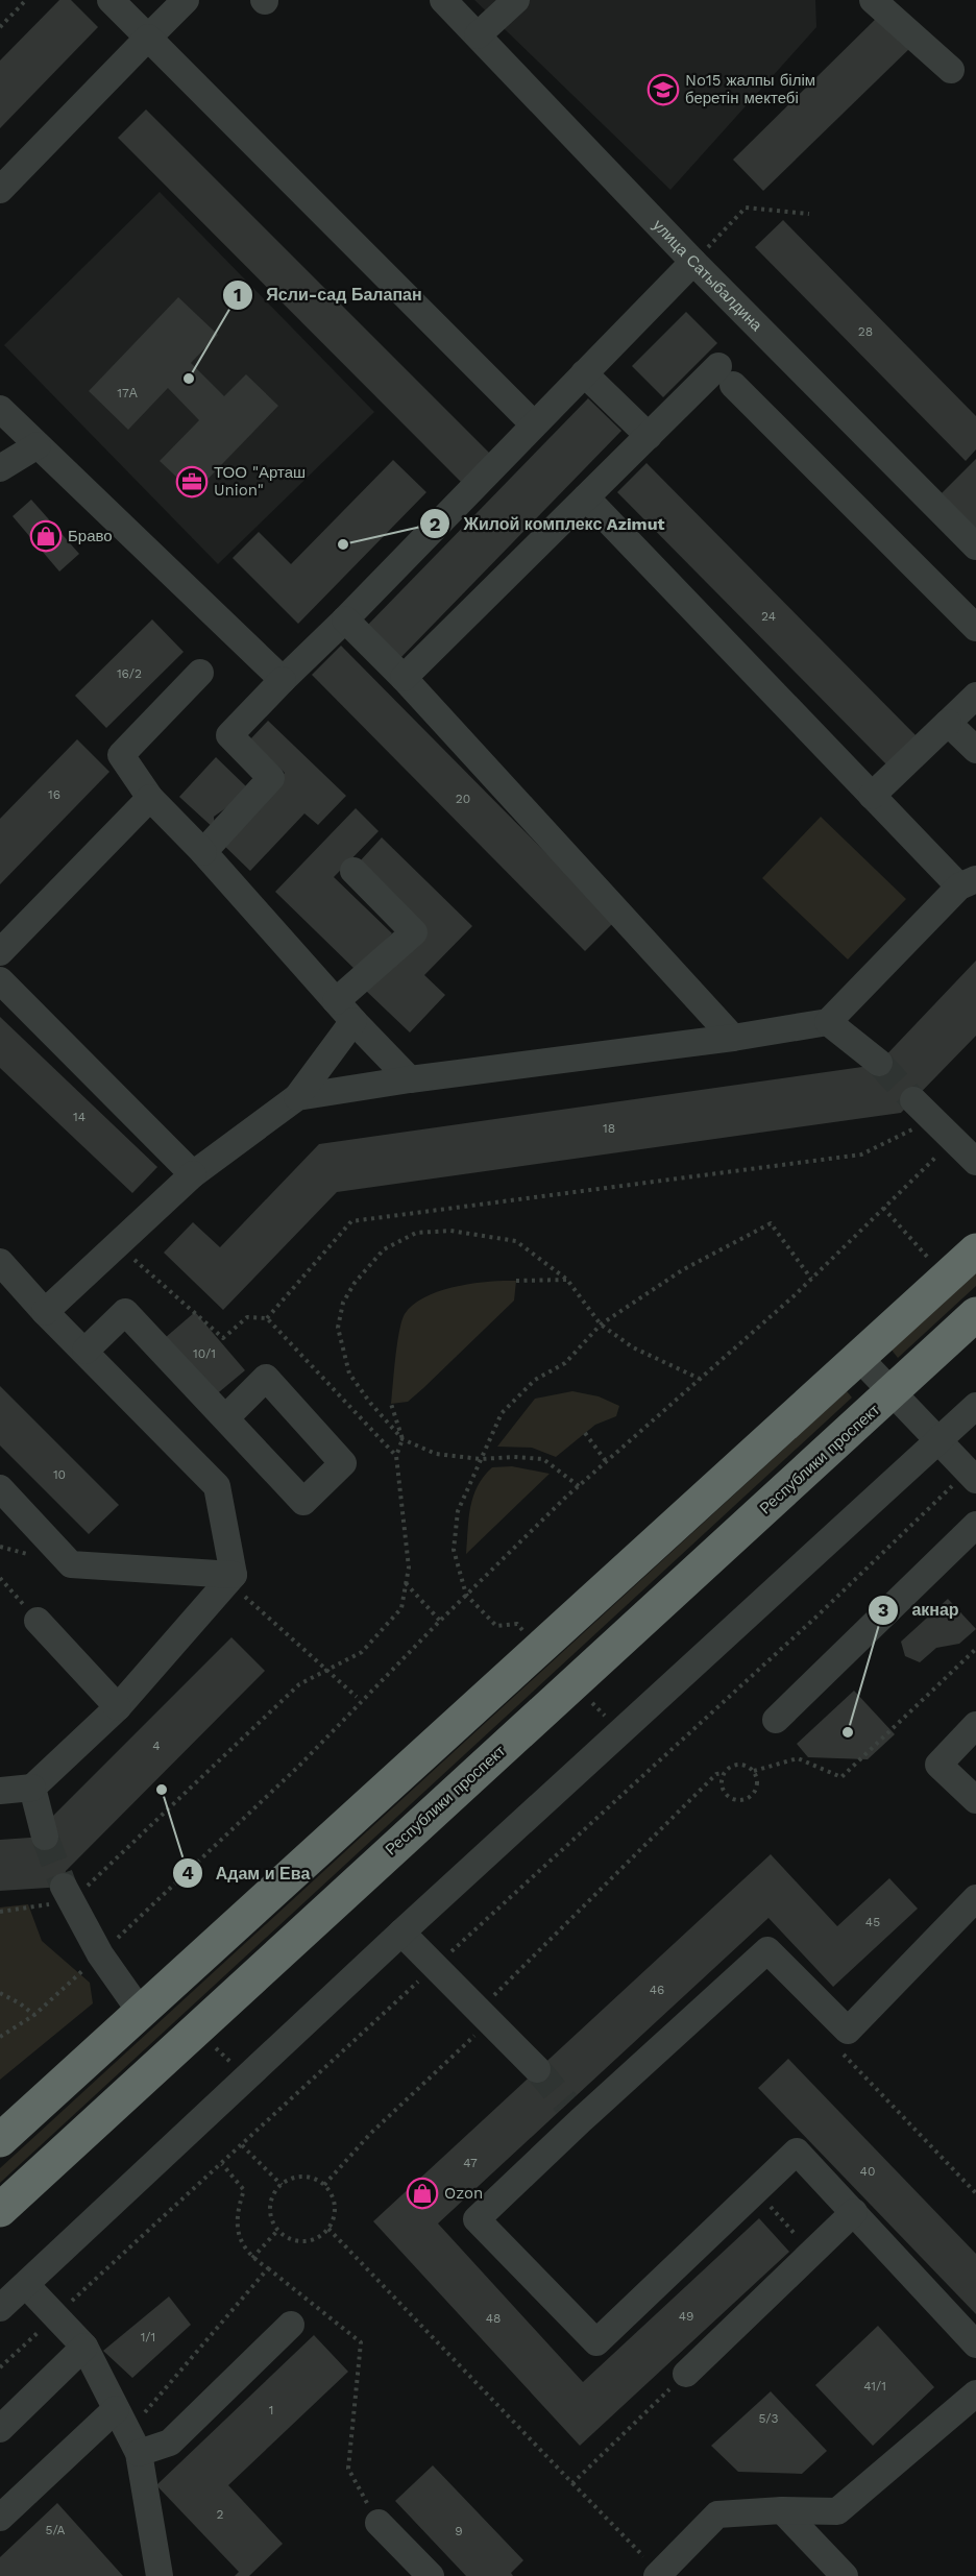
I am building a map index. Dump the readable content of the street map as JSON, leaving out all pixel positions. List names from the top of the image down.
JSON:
{
  "streets": {
    "highway": ["Республики проспект"],
    "street": ["улица Сатыбалдина"]
  },
  "places": {
    "school or university": ["No15 жалпы білім беретін мектебі"],
    "other": [
      "Ясли-сад Балапан",
      "Жилой комплекс Azimut",
      "акнар",
      "Адам и Ева"
    ],
    "office": ["ТОО \"Арташ Union\""],
    "shop": ["Браво", "Ozon"]
  },
  "house_numbers": [
    "28",
    "17А",
    "24",
    "16/2",
    "16",
    "20",
    "14",
    "18",
    "10/1",
    "10",
    "4",
    "45",
    "46",
    "47",
    "40",
    "49",
    "48",
    "1/1",
    "41/1",
    "1",
    "5/3",
    "2",
    "5/A",
    "9"
  ]
}
